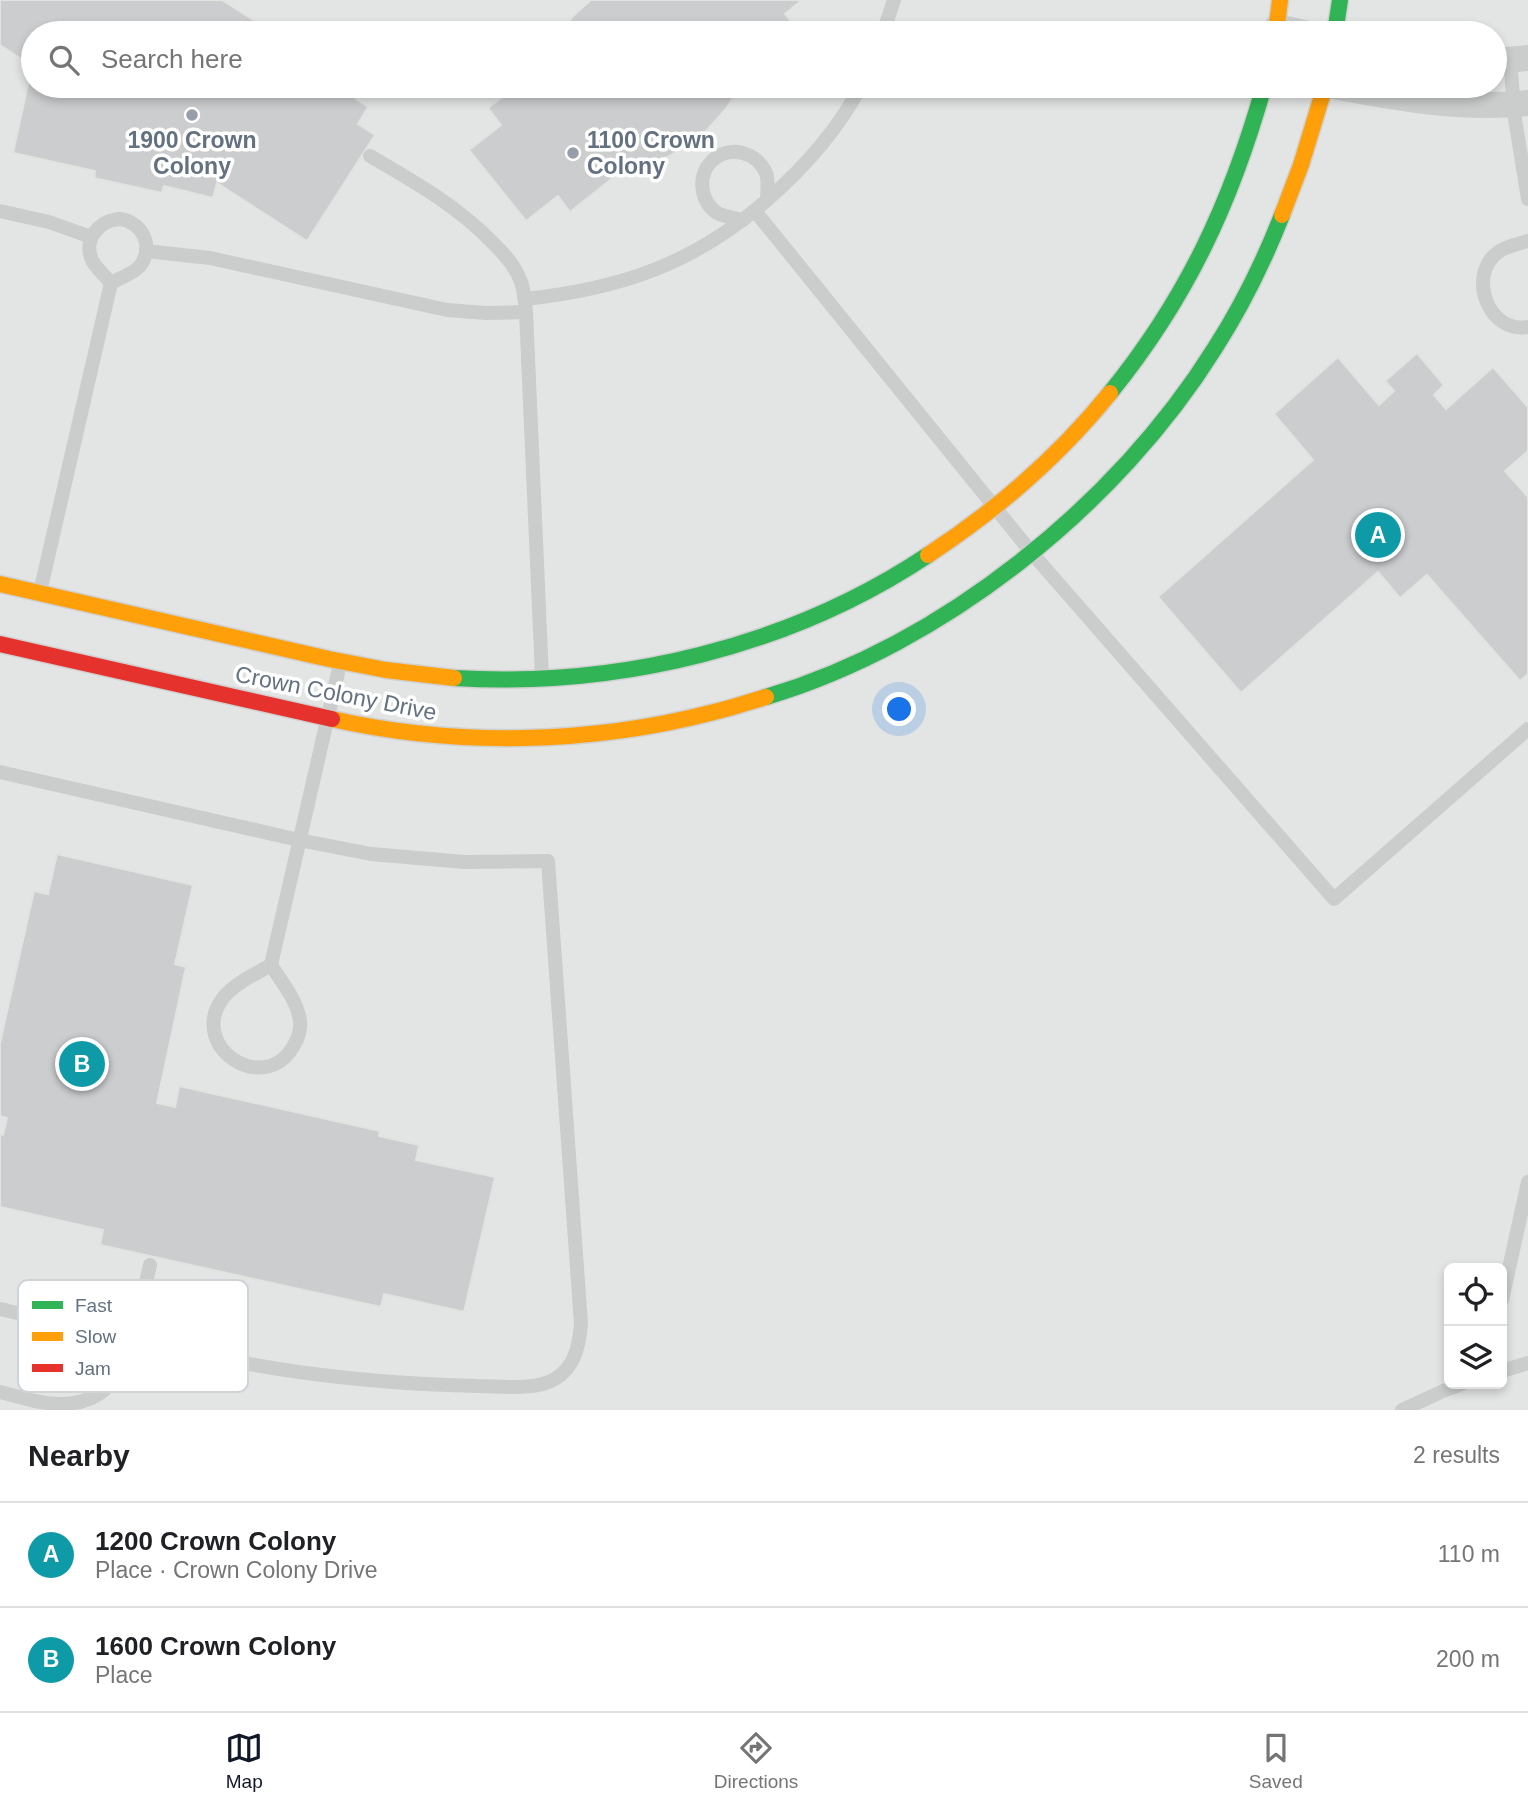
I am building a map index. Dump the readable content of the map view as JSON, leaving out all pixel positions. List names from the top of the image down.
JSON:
{
  "streets": {
    "street": ["Crown Colony Drive"]
  },
  "places": ["1900 Crown Colony", "1100 Crown Colony"],
  "legend": ["Fast", "Slow", "Jam"],
  "page": {
    "search": "Search here",
    "pins": ["A", "B"],
    "heading": ["Nearby", "2 results"],
    "list": [
      {
        "mark": "A",
        "name": "1200 Crown Colony",
        "note": "Place · Crown Colony Drive",
        "value": "110 m"
      },
      {
        "mark": "B",
        "name": "1600 Crown Colony",
        "note": "Place",
        "value": "200 m"
      }
    ],
    "nav": ["Map", "Directions", "Saved"]
  }
}
